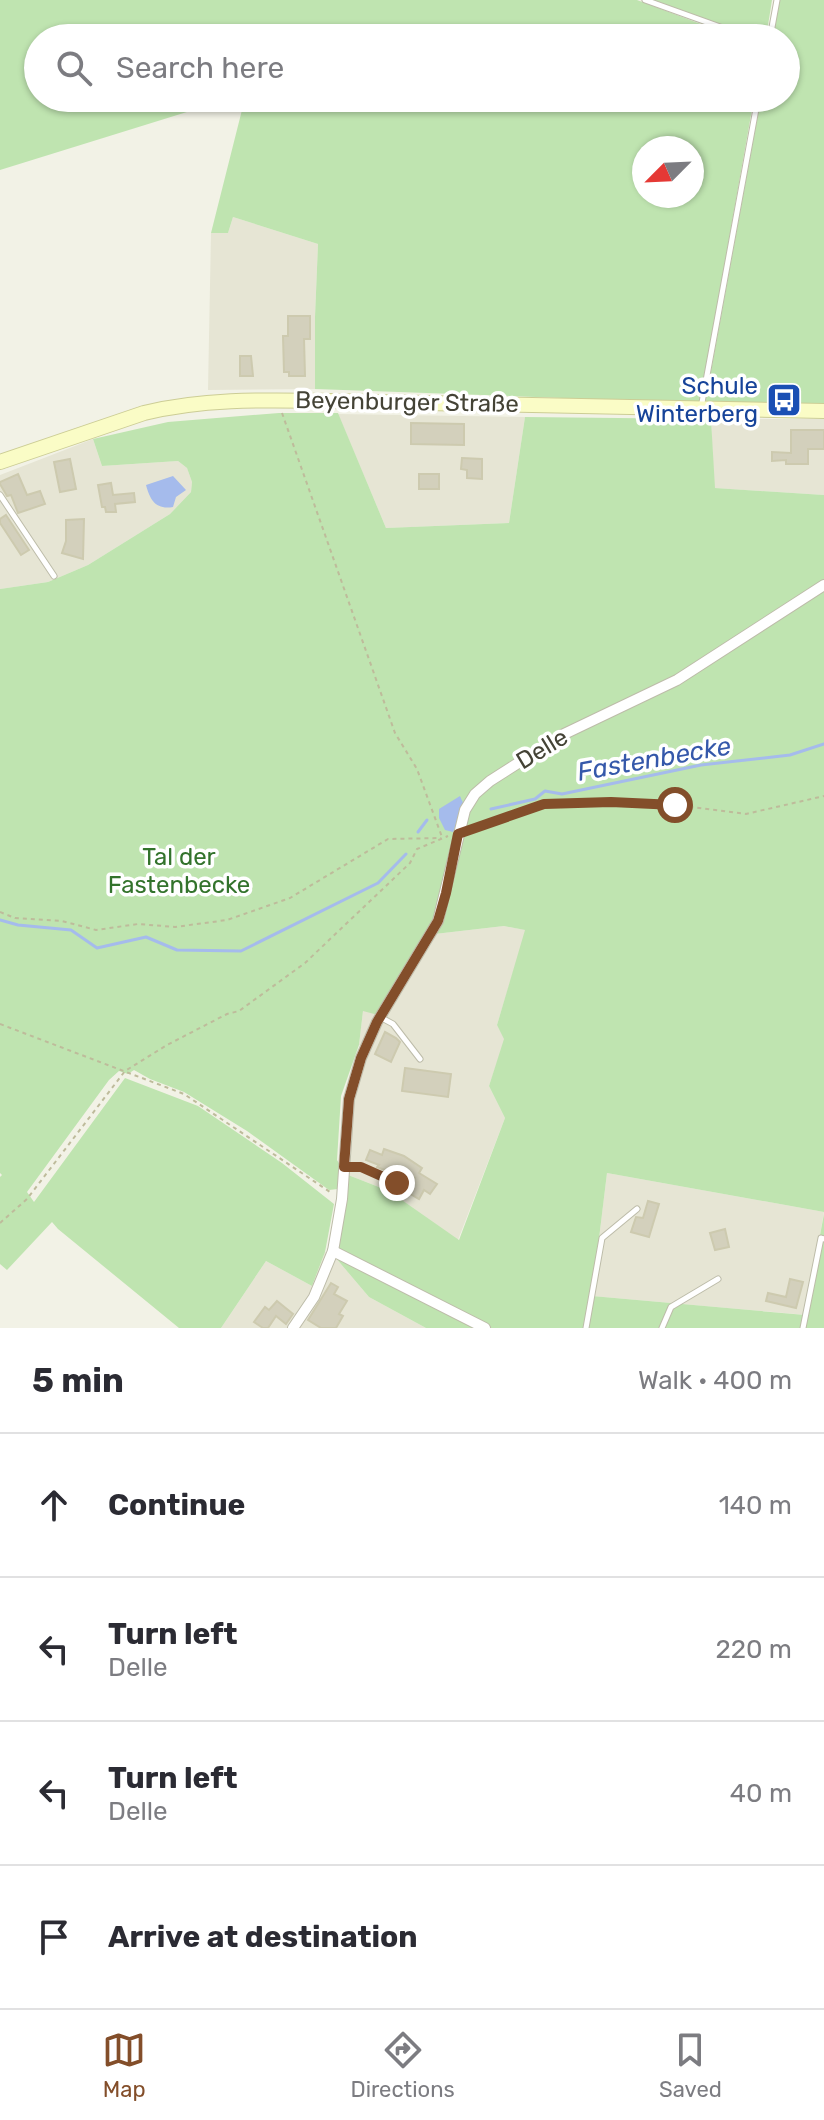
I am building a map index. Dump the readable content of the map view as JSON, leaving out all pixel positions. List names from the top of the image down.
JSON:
{
  "streets": {
    "main road": ["Beyenburger Straße"],
    "street": ["Delle"]
  },
  "water": ["Fastenbecke"],
  "parks": ["Tal der Fastenbecke"],
  "places": {
    "bus stop": ["Schule Winterberg"]
  },
  "north": "bottom left",
  "page": {
    "search": "Search here",
    "heading": ["5 min", "Walk · 400 m"],
    "list": [
      ["Continue", "140 m"],
      ["Turn left", "Delle", "220 m"],
      ["Turn left", "Delle", "40 m"],
      "Arrive at destination"
    ],
    "nav": ["Map", "Directions", "Saved"]
  }
}
